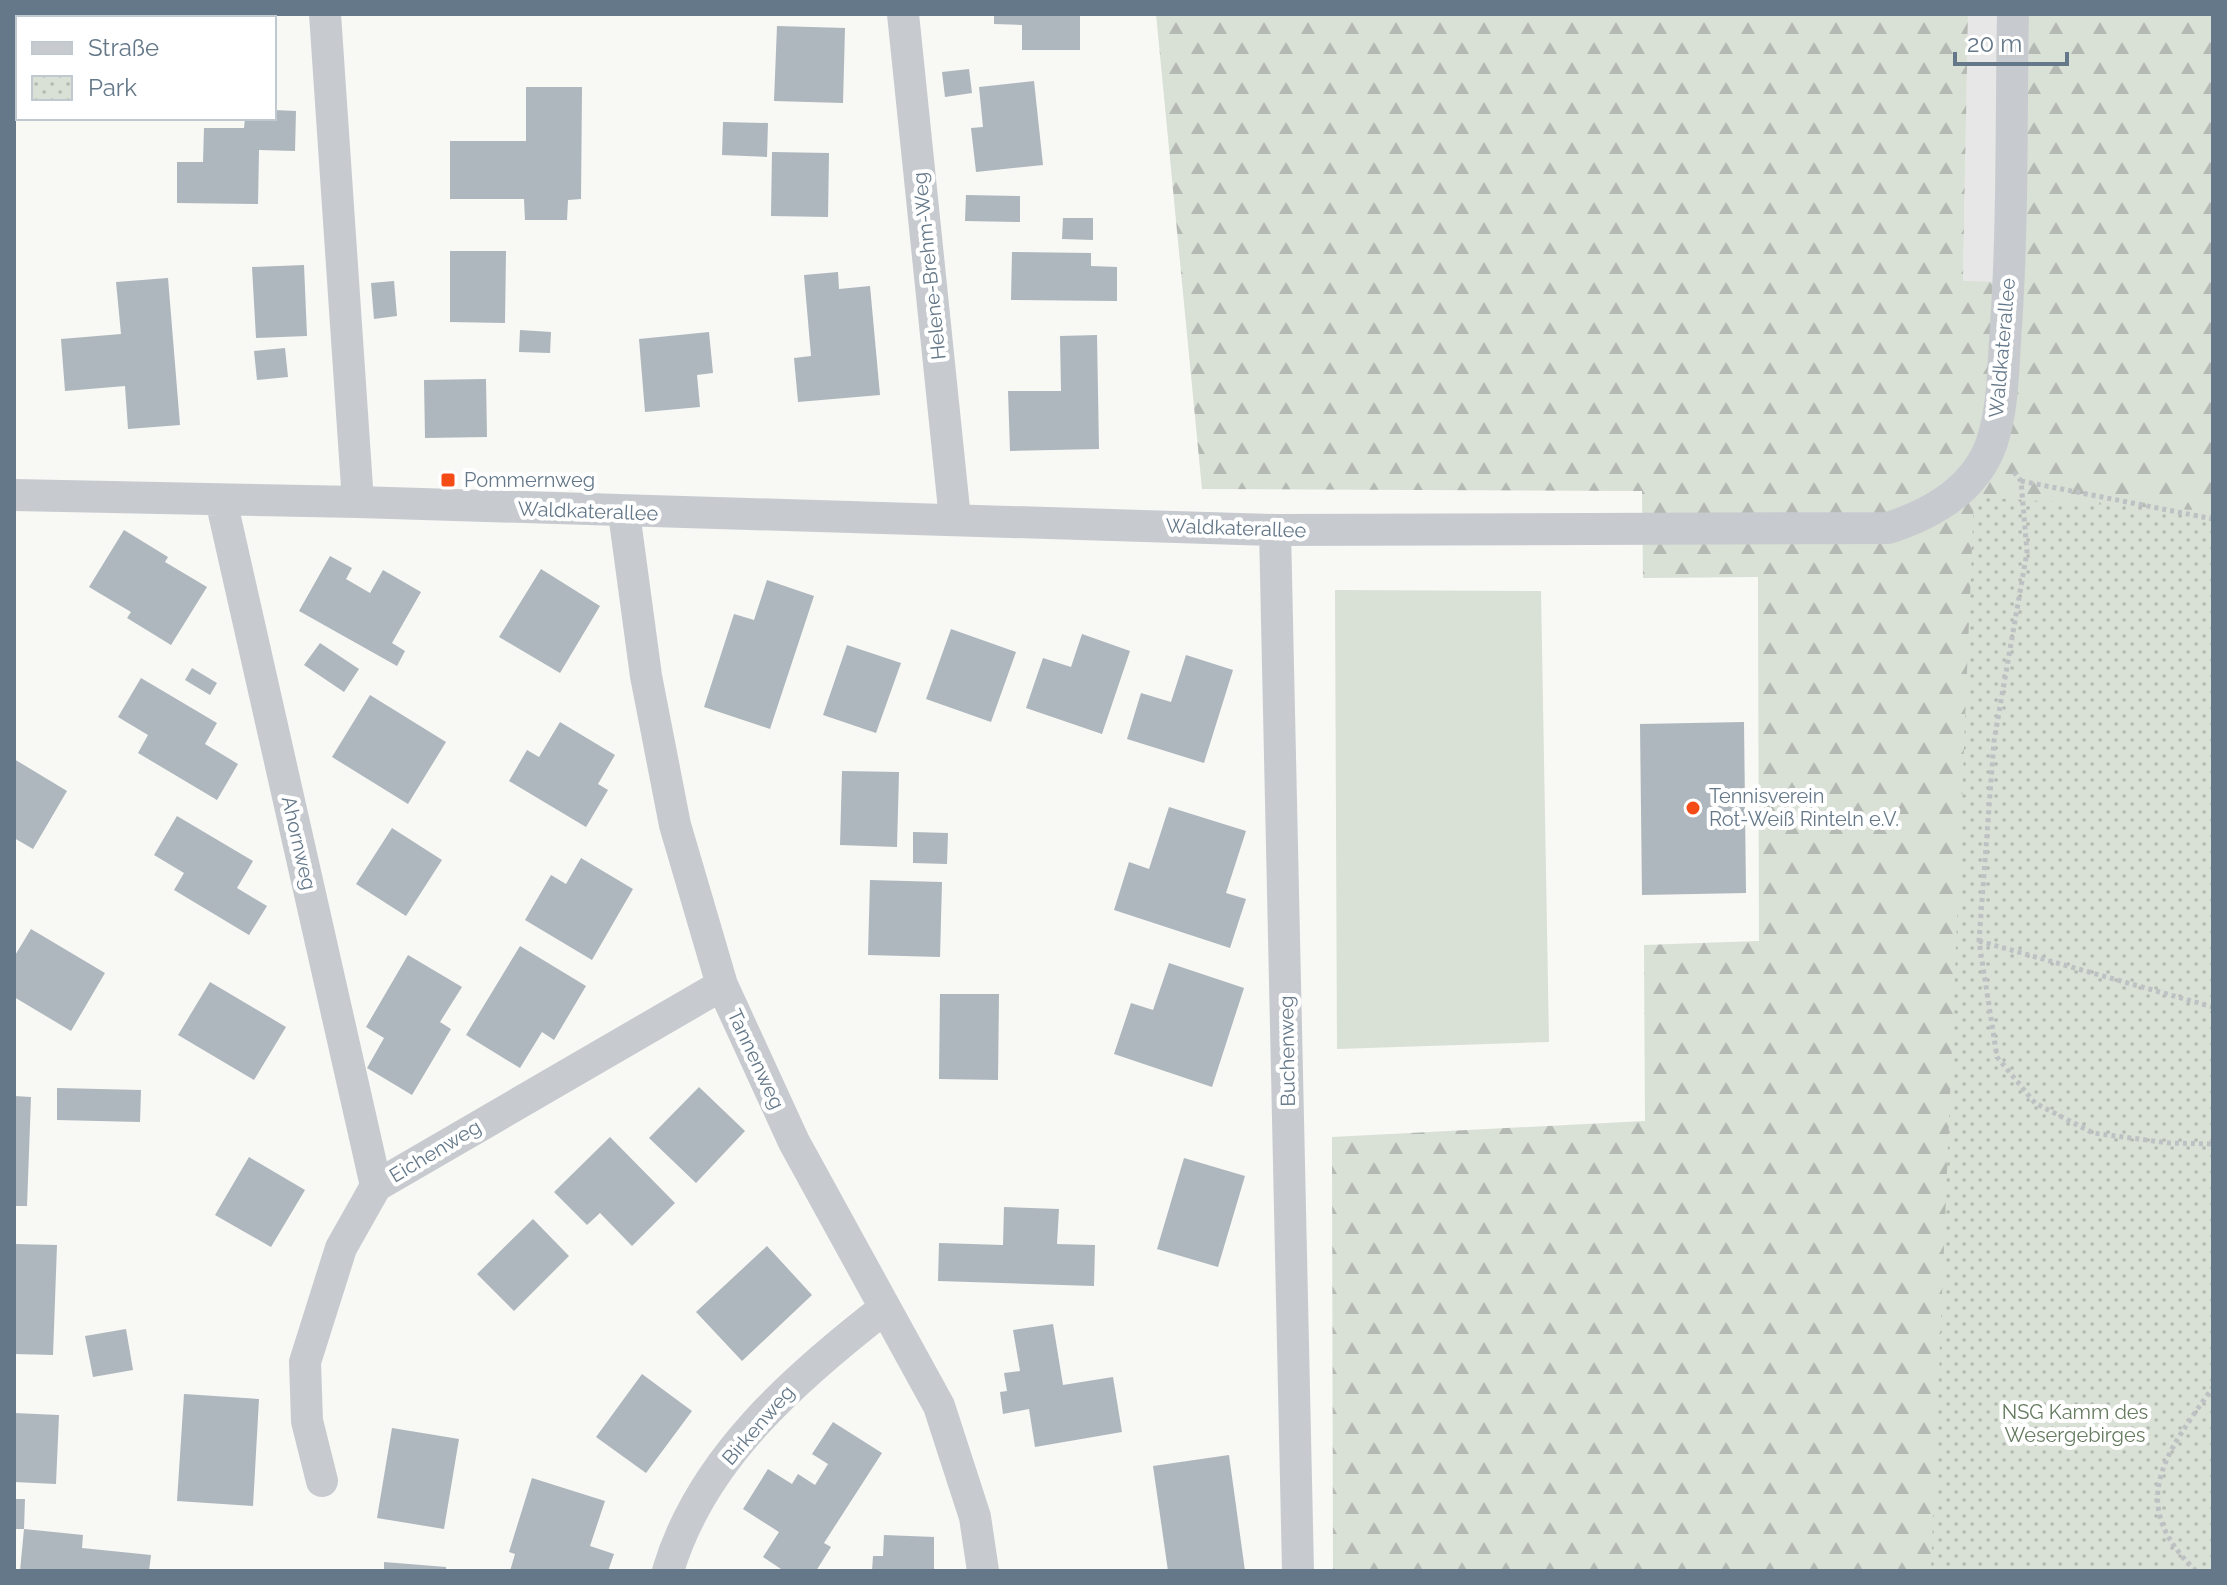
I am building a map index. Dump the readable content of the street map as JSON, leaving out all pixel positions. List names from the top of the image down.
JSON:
{
  "streets": {
    "street": [
      "Helene-Brehm-Weg",
      "Waldkaterallee",
      "Ahornweg",
      "Buchenweg",
      "Tannenweg",
      "Eichenweg",
      "Birkenweg"
    ]
  },
  "crossings": [
    ["Helene-Brehm-Weg", "Waldkaterallee"],
    ["Waldkaterallee", "Ahornweg"],
    ["Waldkaterallee", "Buchenweg"],
    ["Waldkaterallee", "Tannenweg"],
    ["Ahornweg", "Eichenweg"],
    ["Tannenweg", "Eichenweg"],
    ["Tannenweg", "Birkenweg"]
  ],
  "parks": ["NSG Kamm des Wesergebirges"],
  "places": {
    "transit": ["Pommernweg"],
    "other": ["Tennisverein Rot-Weiß Rinteln e.V."]
  },
  "legend": ["Straße", "Park"],
  "scale_bar": "20 m"
}
